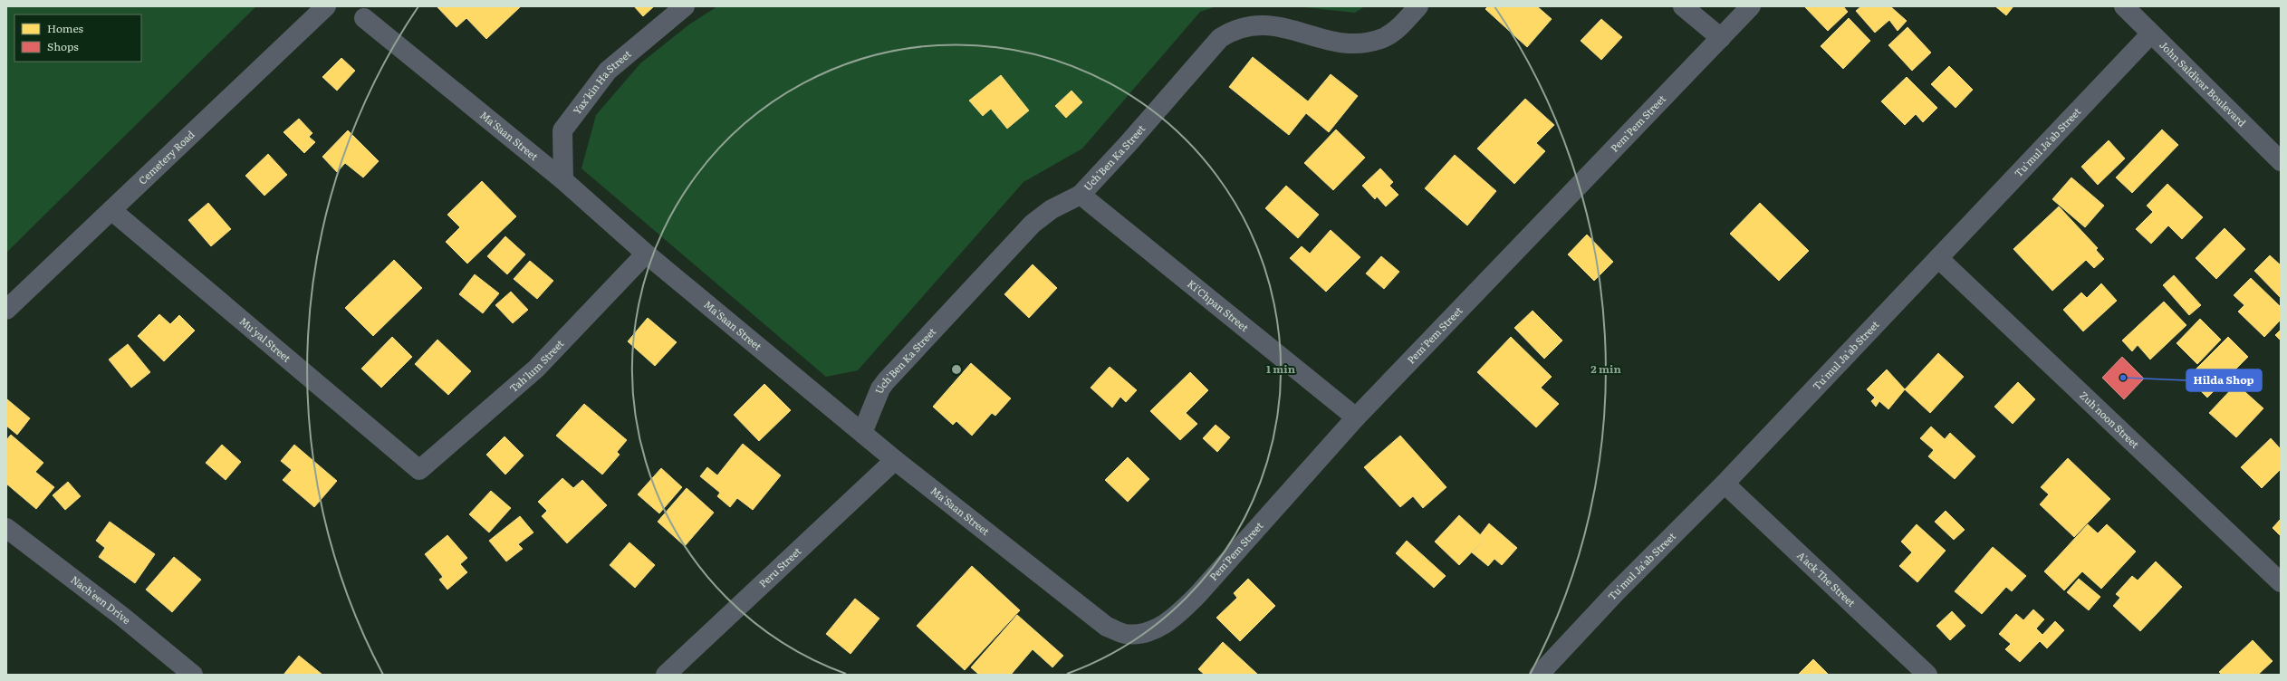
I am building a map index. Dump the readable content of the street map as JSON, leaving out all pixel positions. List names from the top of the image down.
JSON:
{
  "streets": {
    "street": [
      "Yax'kin Ha Street",
      "John Saldivar Boulevard",
      "Pem'Pem Street",
      "Ma'Saan Street",
      "Tu'mul Ja'ab Street",
      "Cemetery Road",
      "Uch'Ben Ka Street",
      "Ki'Chpan Street",
      "Mu'yal Street",
      "Tah'lum Street",
      "Zuh'noon Street",
      "Peru Street",
      "A'ack The Street",
      "Nach'een Drive"
    ]
  },
  "crossings": [
    ["Yax'kin Ha Street", "Ma'Saan Street"],
    ["John Saldivar Boulevard", "Tu'mul Ja'ab Street"],
    ["Pem'Pem Street", "Ma'Saan Street"],
    ["Pem'Pem Street", "Ki'Chpan Street"],
    ["Ma'Saan Street", "Uch'Ben Ka Street"],
    ["Ma'Saan Street", "Tah'lum Street"],
    ["Ma'Saan Street", "Peru Street"],
    ["Tu'mul Ja'ab Street", "Zuh'noon Street"],
    ["Tu'mul Ja'ab Street", "A'ack The Street"],
    ["Cemetery Road", "Mu'yal Street"],
    ["Uch'Ben Ka Street", "Ki'Chpan Street"],
    ["Mu'yal Street", "Tah'lum Street"]
  ],
  "places": ["Hilda Shop"],
  "legend": ["Homes", "Shops"],
  "rings": ["1 min", "2 min"]
}
